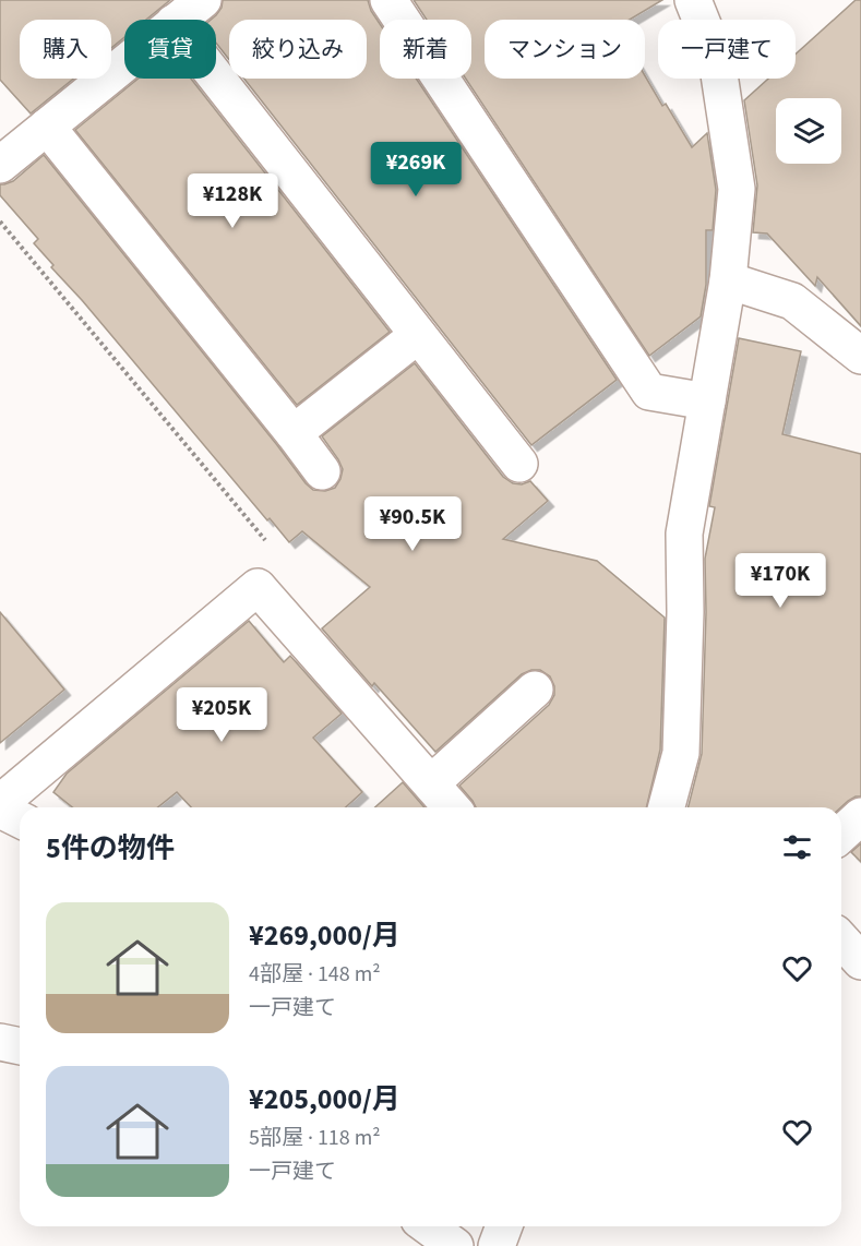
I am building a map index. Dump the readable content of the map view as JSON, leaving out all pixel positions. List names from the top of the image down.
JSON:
{
  "page": {
    "chip": [
      "購入",
      "賃貸",
      "絞り込み",
      "新着",
      "マンション",
      "一戸建て"
    ],
    "price": [
      "¥269K",
      "¥128K",
      "¥90.5K",
      "¥170K",
      "¥205K"
    ],
    "heading": "5件の物件",
    "list": [
      {
        "name": "¥269,000/月",
        "note": "4部屋 · 148 m² · 一戸建て"
      },
      {
        "name": "¥205,000/月",
        "note": "5部屋 · 118 m² · 一戸建て"
      }
    ]
  }
}
